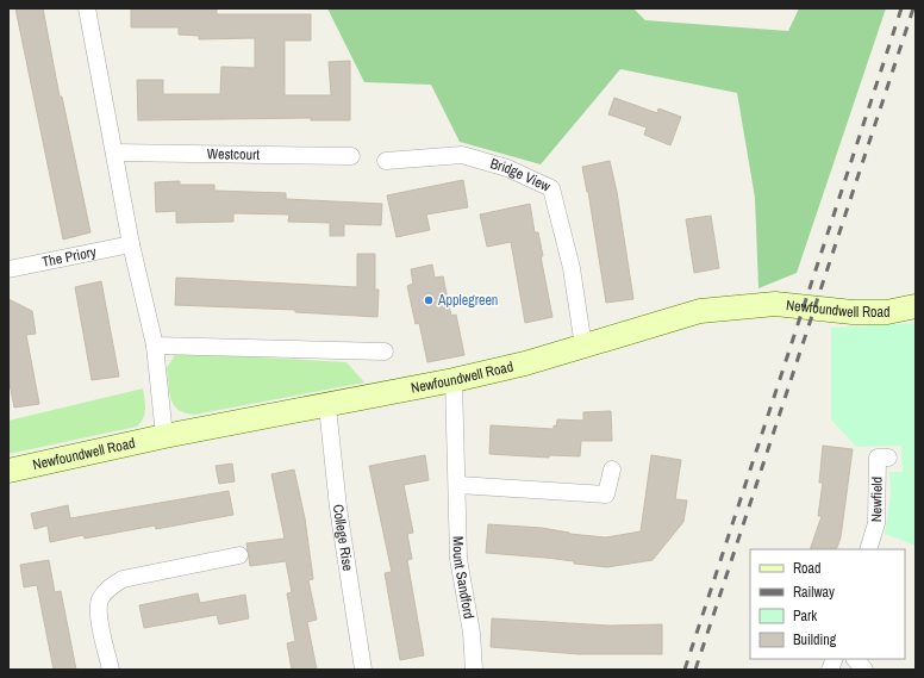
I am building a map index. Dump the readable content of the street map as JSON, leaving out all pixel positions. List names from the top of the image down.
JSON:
{
  "streets": {
    "main road": ["Newfoundwell Road"],
    "street": [
      "Westcourt",
      "Bridge View",
      "The Priory",
      "Newfield",
      "College Rise",
      "Mount Sandford"
    ]
  },
  "crossings": [
    ["Bridge View", "Newfoundwell Road"],
    ["Newfoundwell Road", "College Rise"],
    ["Newfoundwell Road", "Mount Sandford"]
  ],
  "places": ["Applegreen"],
  "legend": [
    "Road",
    "Railway",
    "Park",
    "Building"
  ]
}
